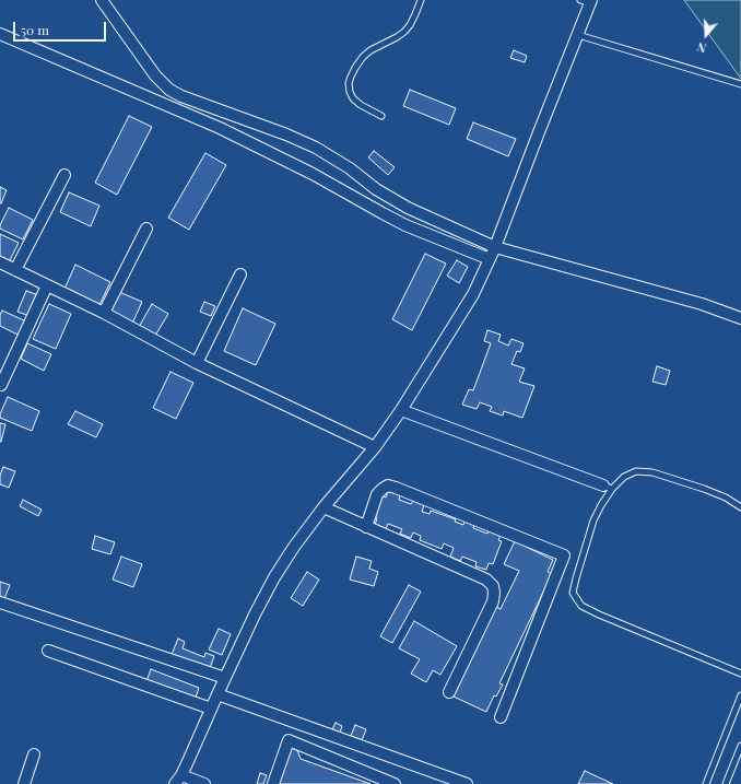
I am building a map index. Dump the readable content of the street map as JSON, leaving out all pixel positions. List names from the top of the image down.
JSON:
{
  "scale_bar": "50 m",
  "north": "bottom"
}
